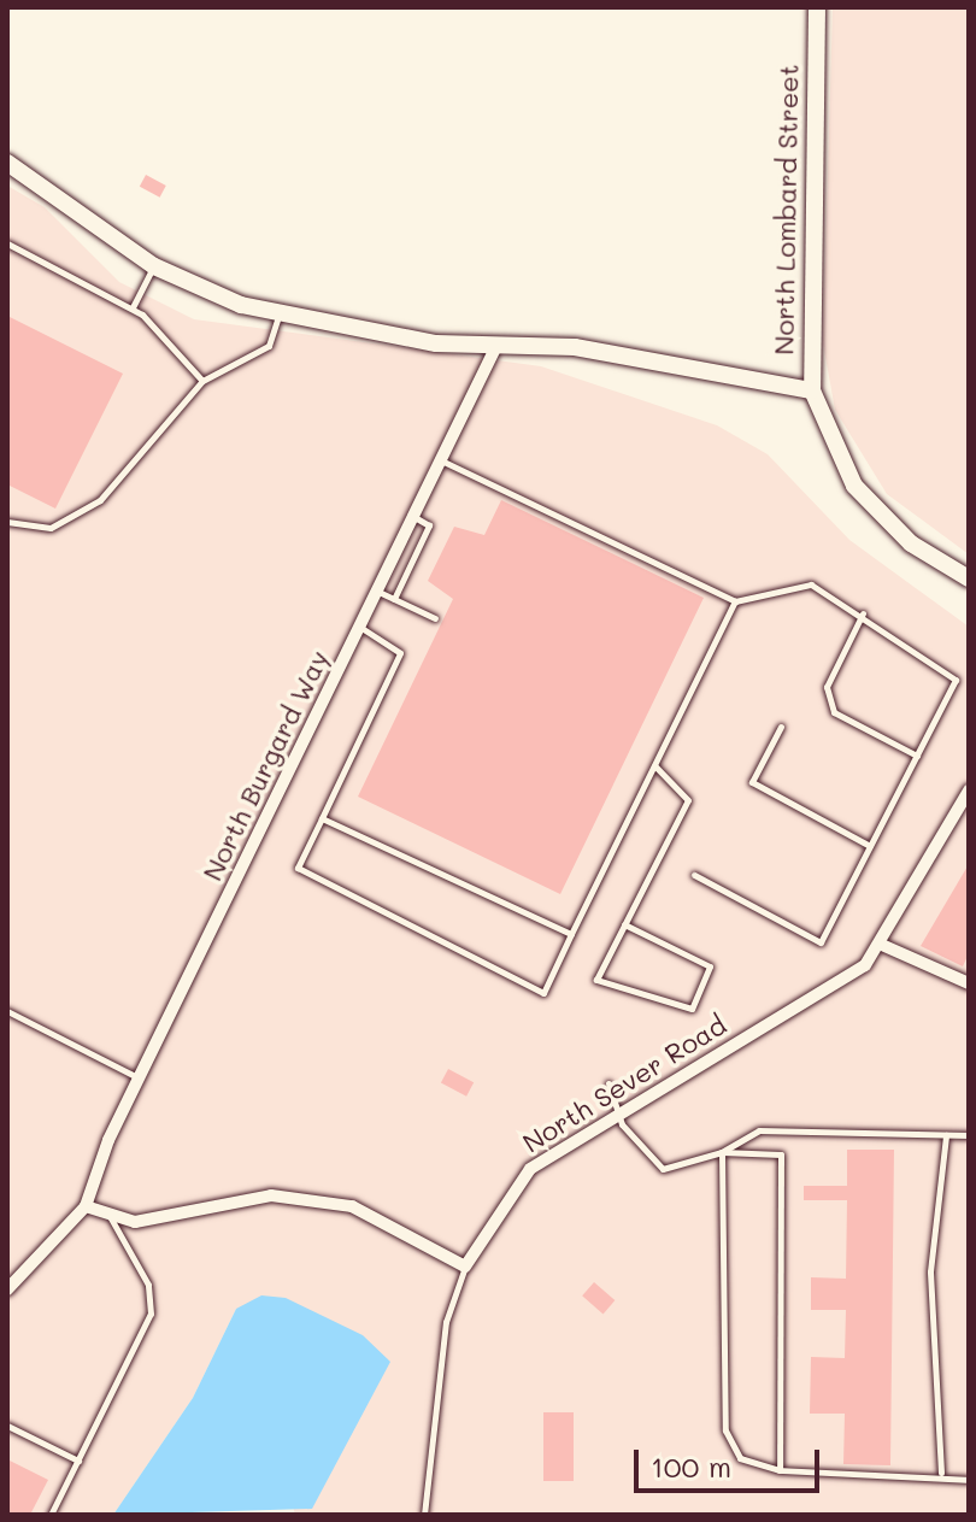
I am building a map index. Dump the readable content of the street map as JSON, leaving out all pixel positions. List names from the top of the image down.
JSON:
{
  "streets": {
    "street": ["North Lombard Street", "North Burgard Way", "North Sever Road"]
  },
  "scale_bar": "100 m"
}
